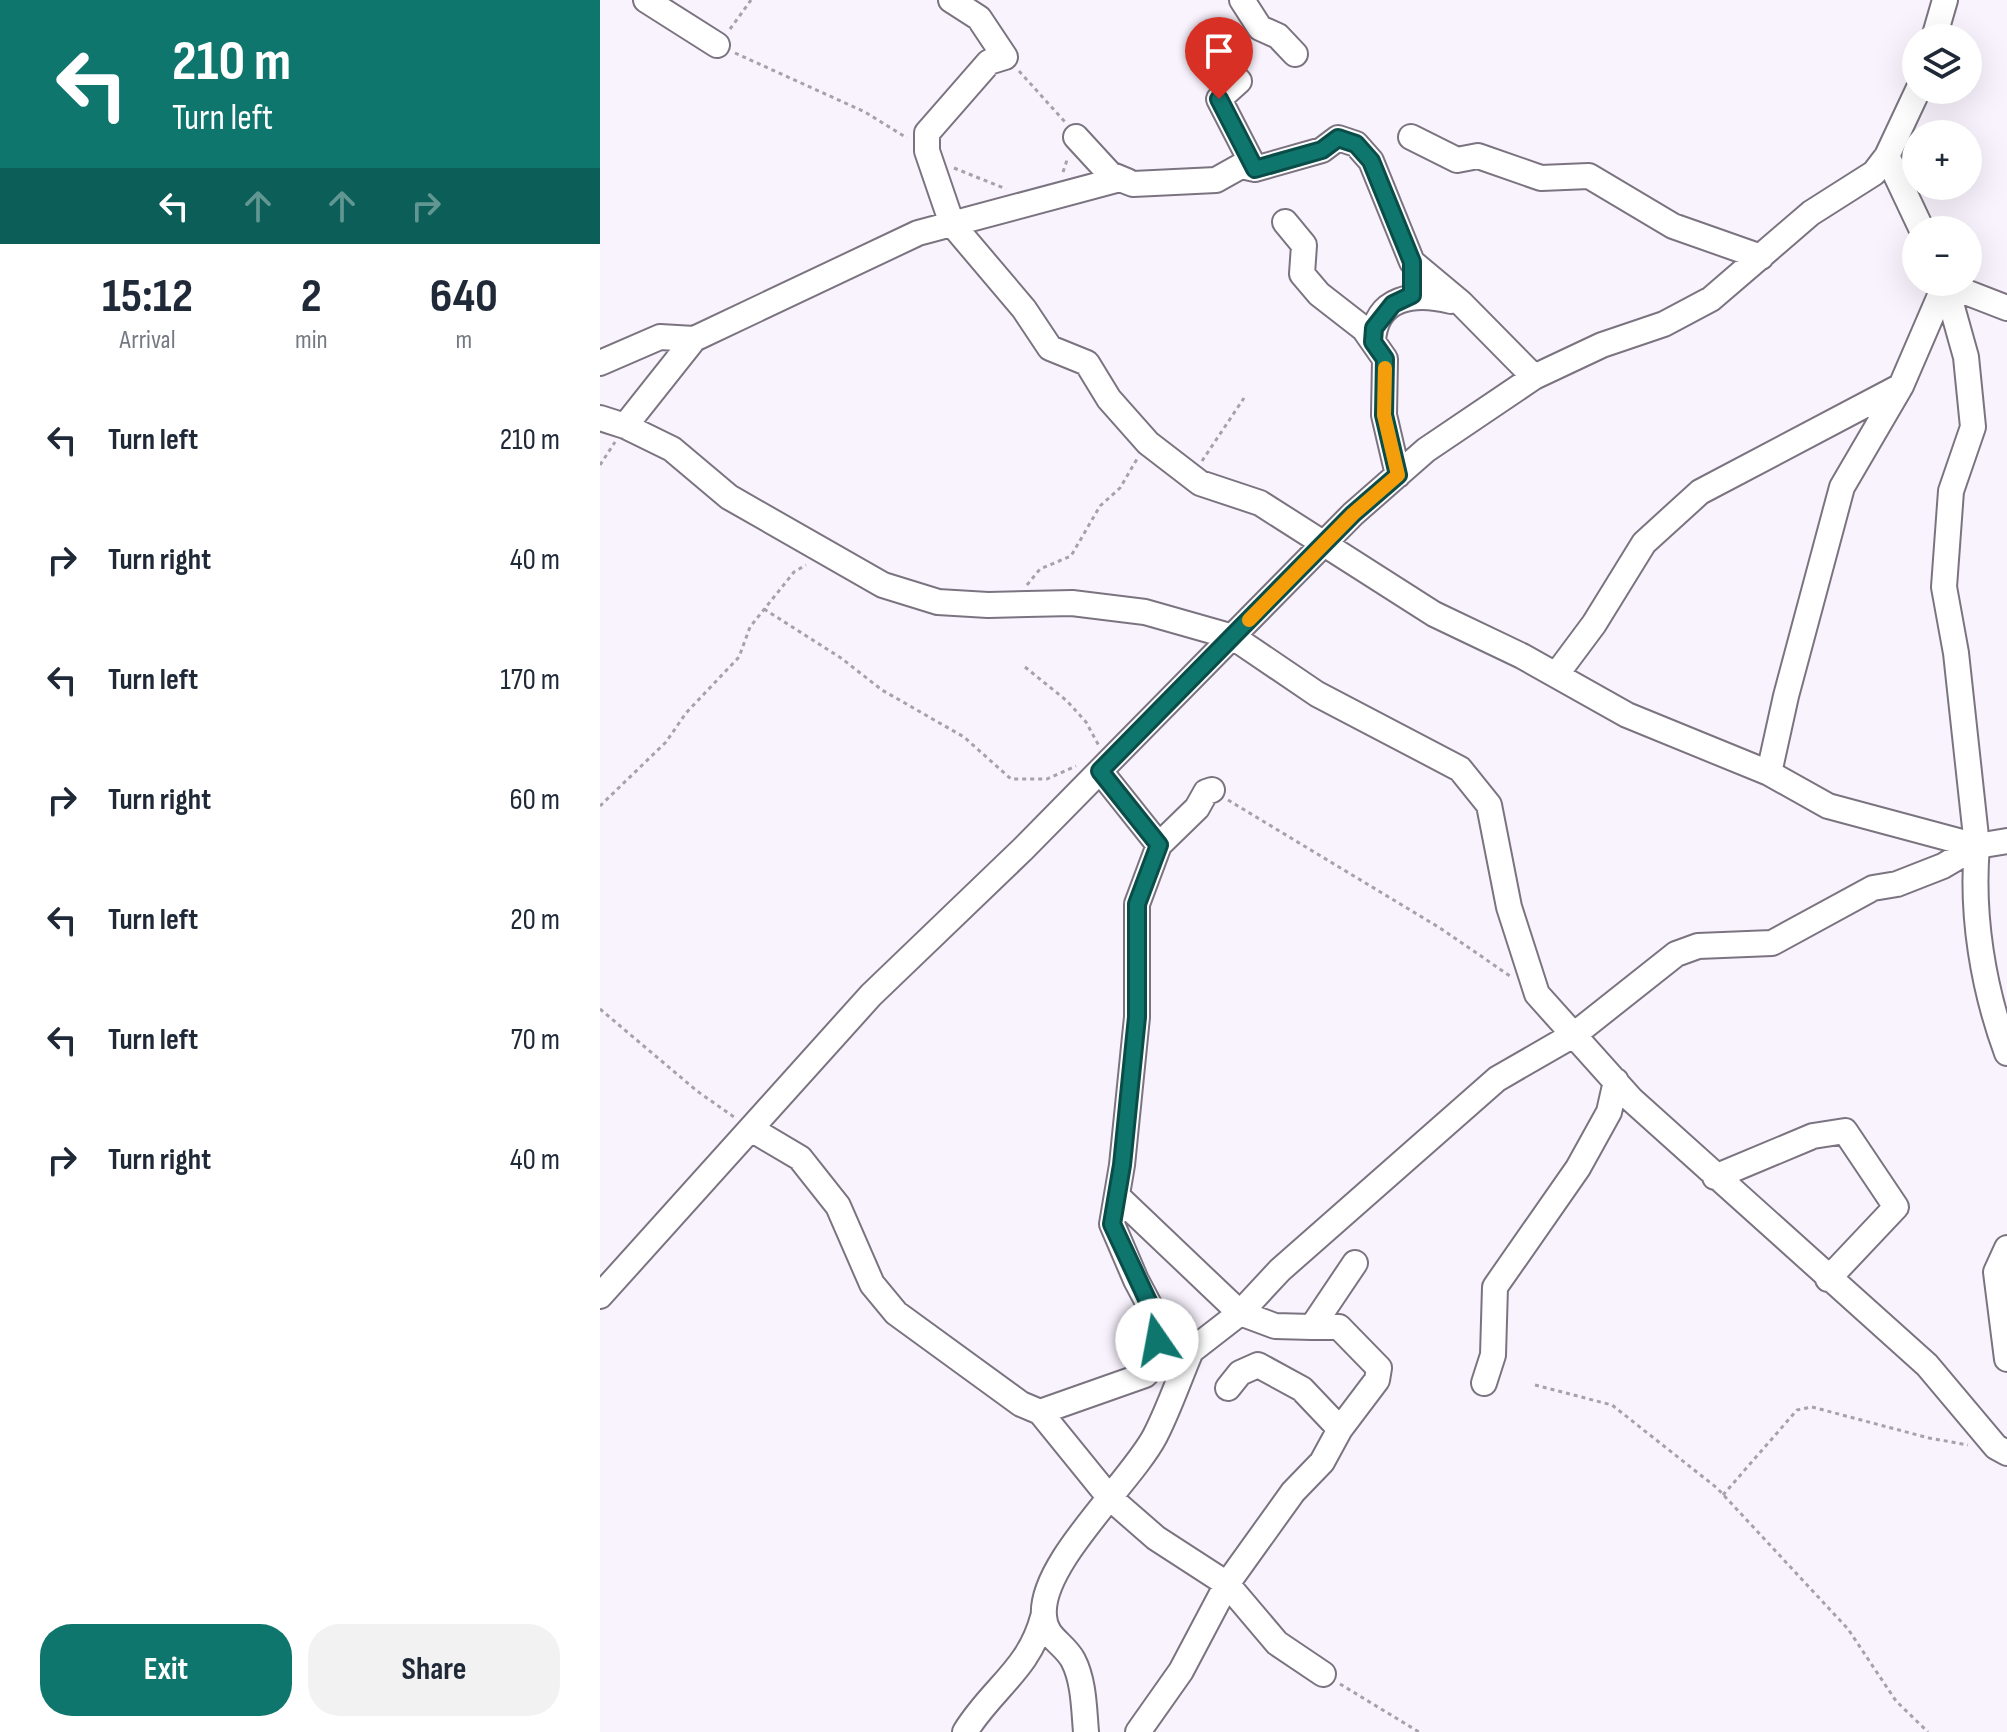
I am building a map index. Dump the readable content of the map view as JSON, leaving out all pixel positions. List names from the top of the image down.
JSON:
{
  "page": {
    "turn": ["210 m", "Turn left"],
    "map_buttons": ["+", "−"],
    "eta": [
      "15:12",
      "Arrival",
      "2",
      "min",
      "640",
      "m"
    ],
    "list": [
      {
        "name": "Turn left",
        "value": "210 m"
      },
      {
        "name": "Turn right",
        "value": "40 m"
      },
      {
        "name": "Turn left",
        "value": "170 m"
      },
      {
        "name": "Turn right",
        "value": "60 m"
      },
      {
        "name": "Turn left",
        "value": "20 m"
      },
      {
        "name": "Turn left",
        "value": "70 m"
      },
      {
        "name": "Turn right",
        "value": "40 m"
      }
    ],
    "buttons": ["Exit", "Share"]
  }
}
